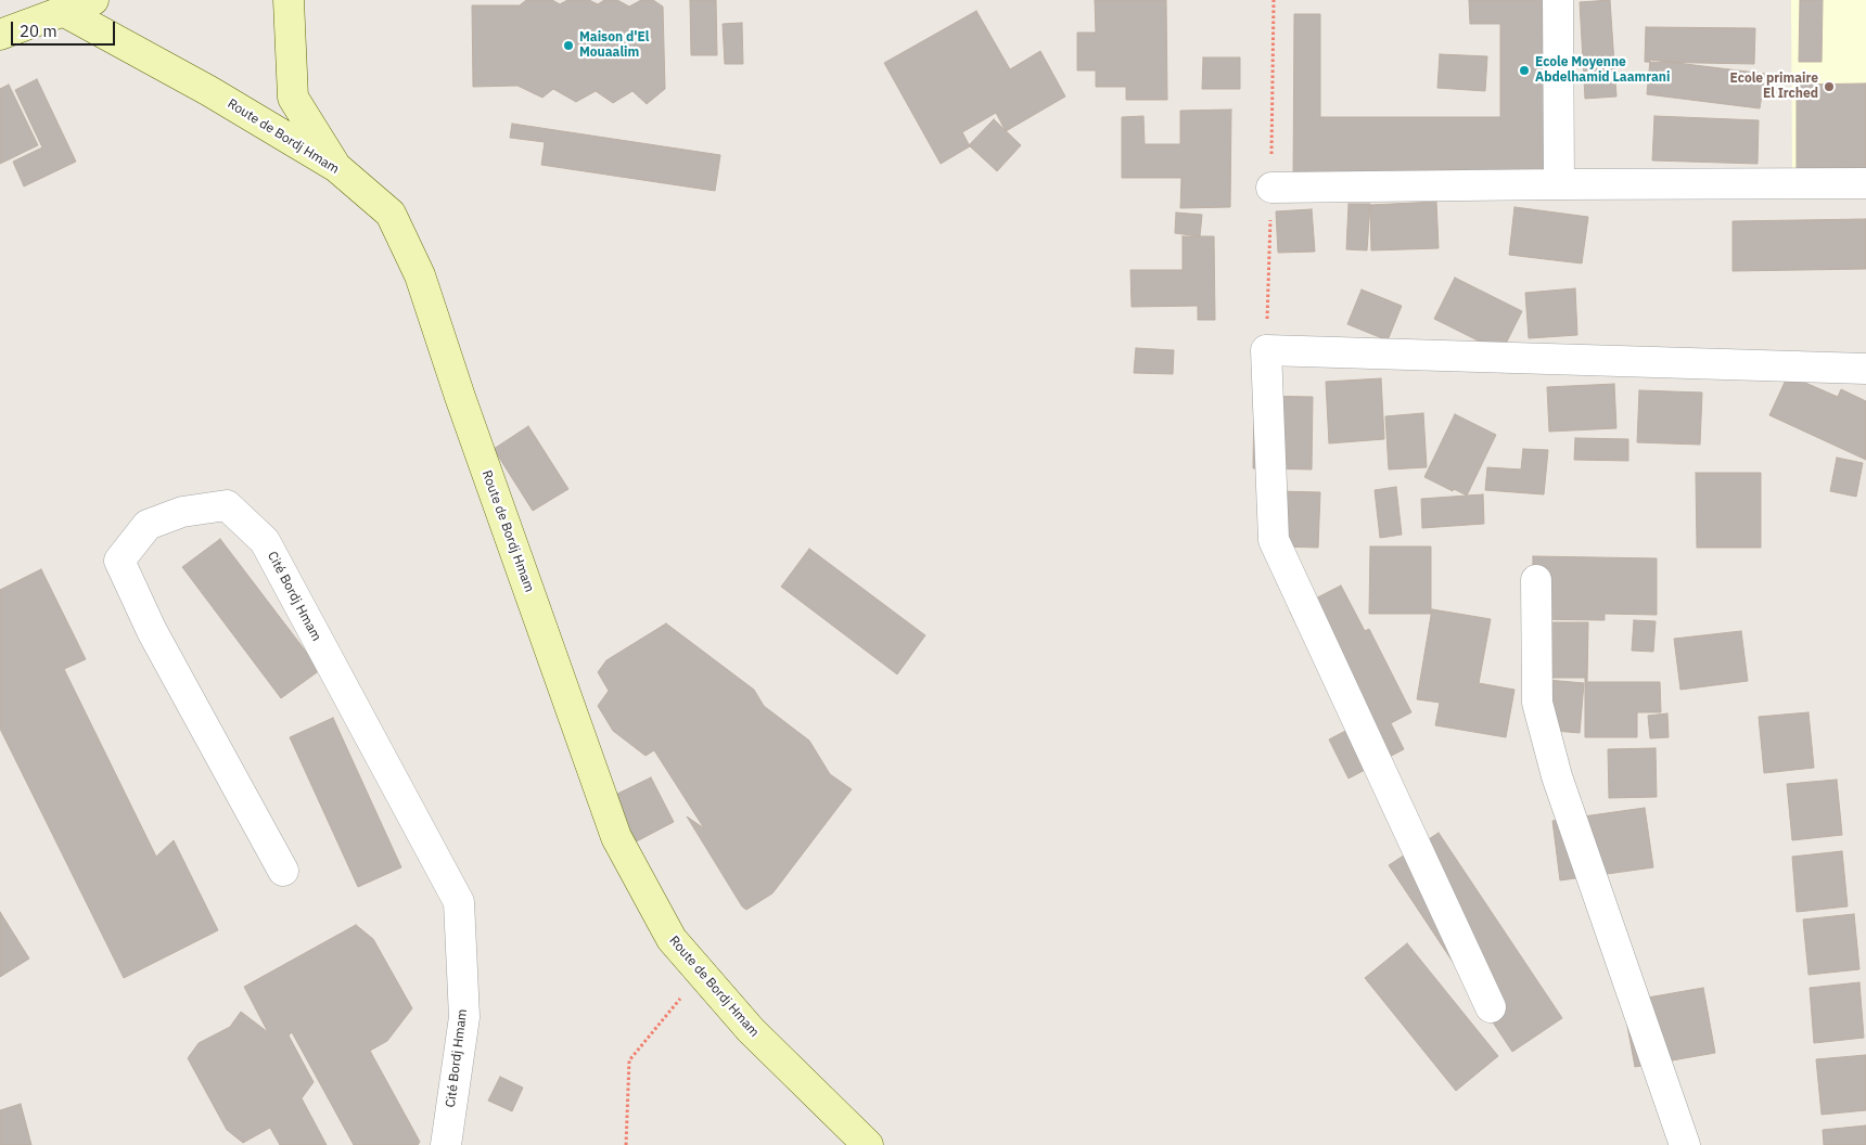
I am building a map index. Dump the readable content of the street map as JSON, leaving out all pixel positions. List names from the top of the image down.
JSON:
{
  "streets": {
    "main road": ["Route de Bordj Hmam"],
    "street": ["Cité Bordj Hmam"]
  },
  "places": ["Maison d'El Mouaalim", "Ecole Moyenne Abdelhamid Laamrani", "Ecole primaire El Irched"],
  "scale_bar": "20 m"
}
